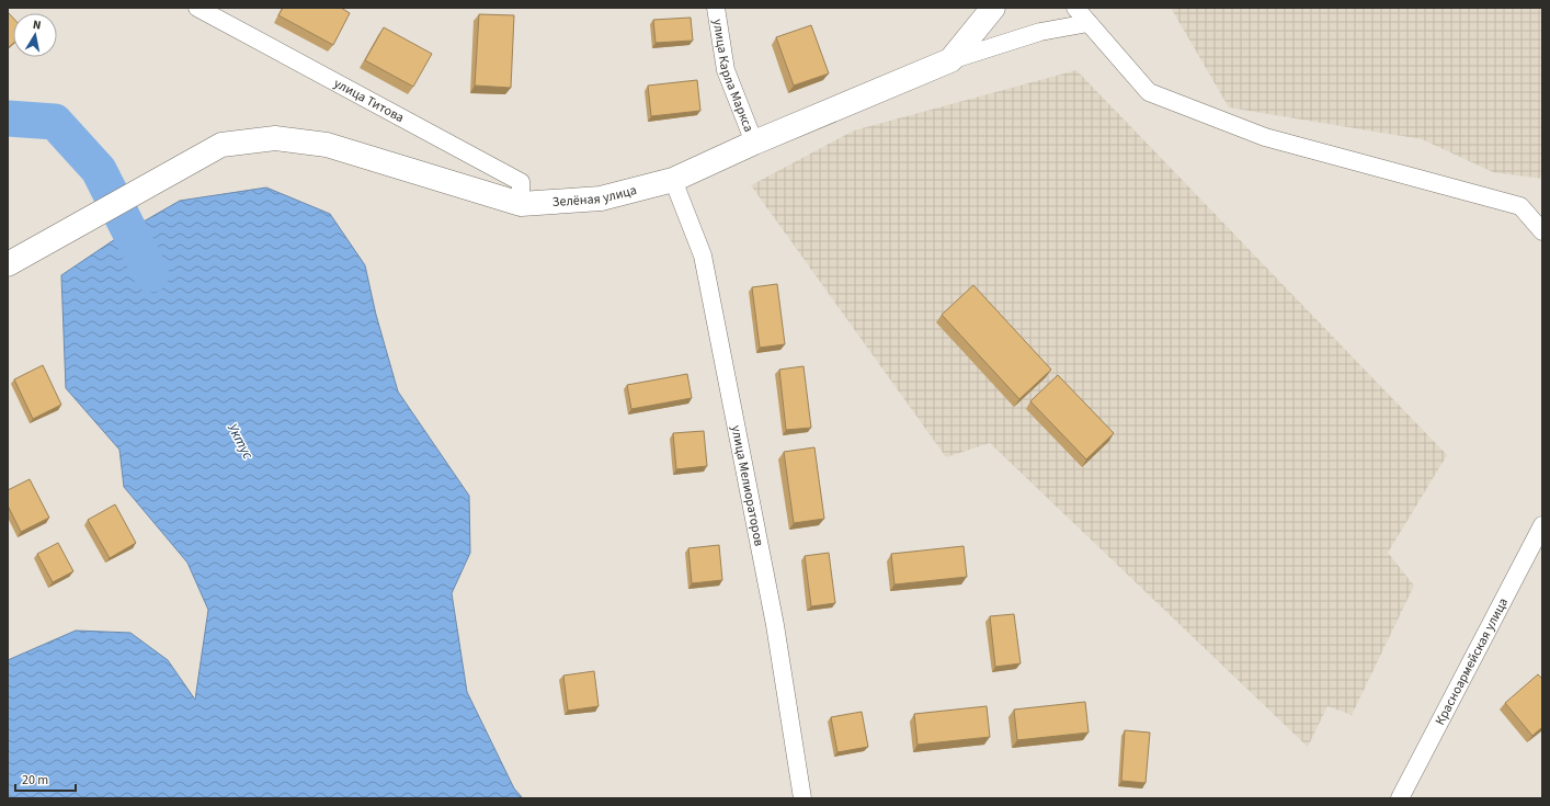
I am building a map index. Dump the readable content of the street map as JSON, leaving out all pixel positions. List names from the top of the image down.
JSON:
{
  "streets": {
    "street": [
      "улица Карла Маркса",
      "улица Титова",
      "Зелёная улица",
      "улица Мелиораторов",
      "Красноармейская улица"
    ]
  },
  "crossings": [
    ["улица Карла Маркса", "Зелёная улица"],
    ["улица Титова", "Зелёная улица"],
    ["Зелёная улица", "улица Мелиораторов"]
  ],
  "water": ["Уктус"],
  "scale_bar": "20 m",
  "north": "top"
}
